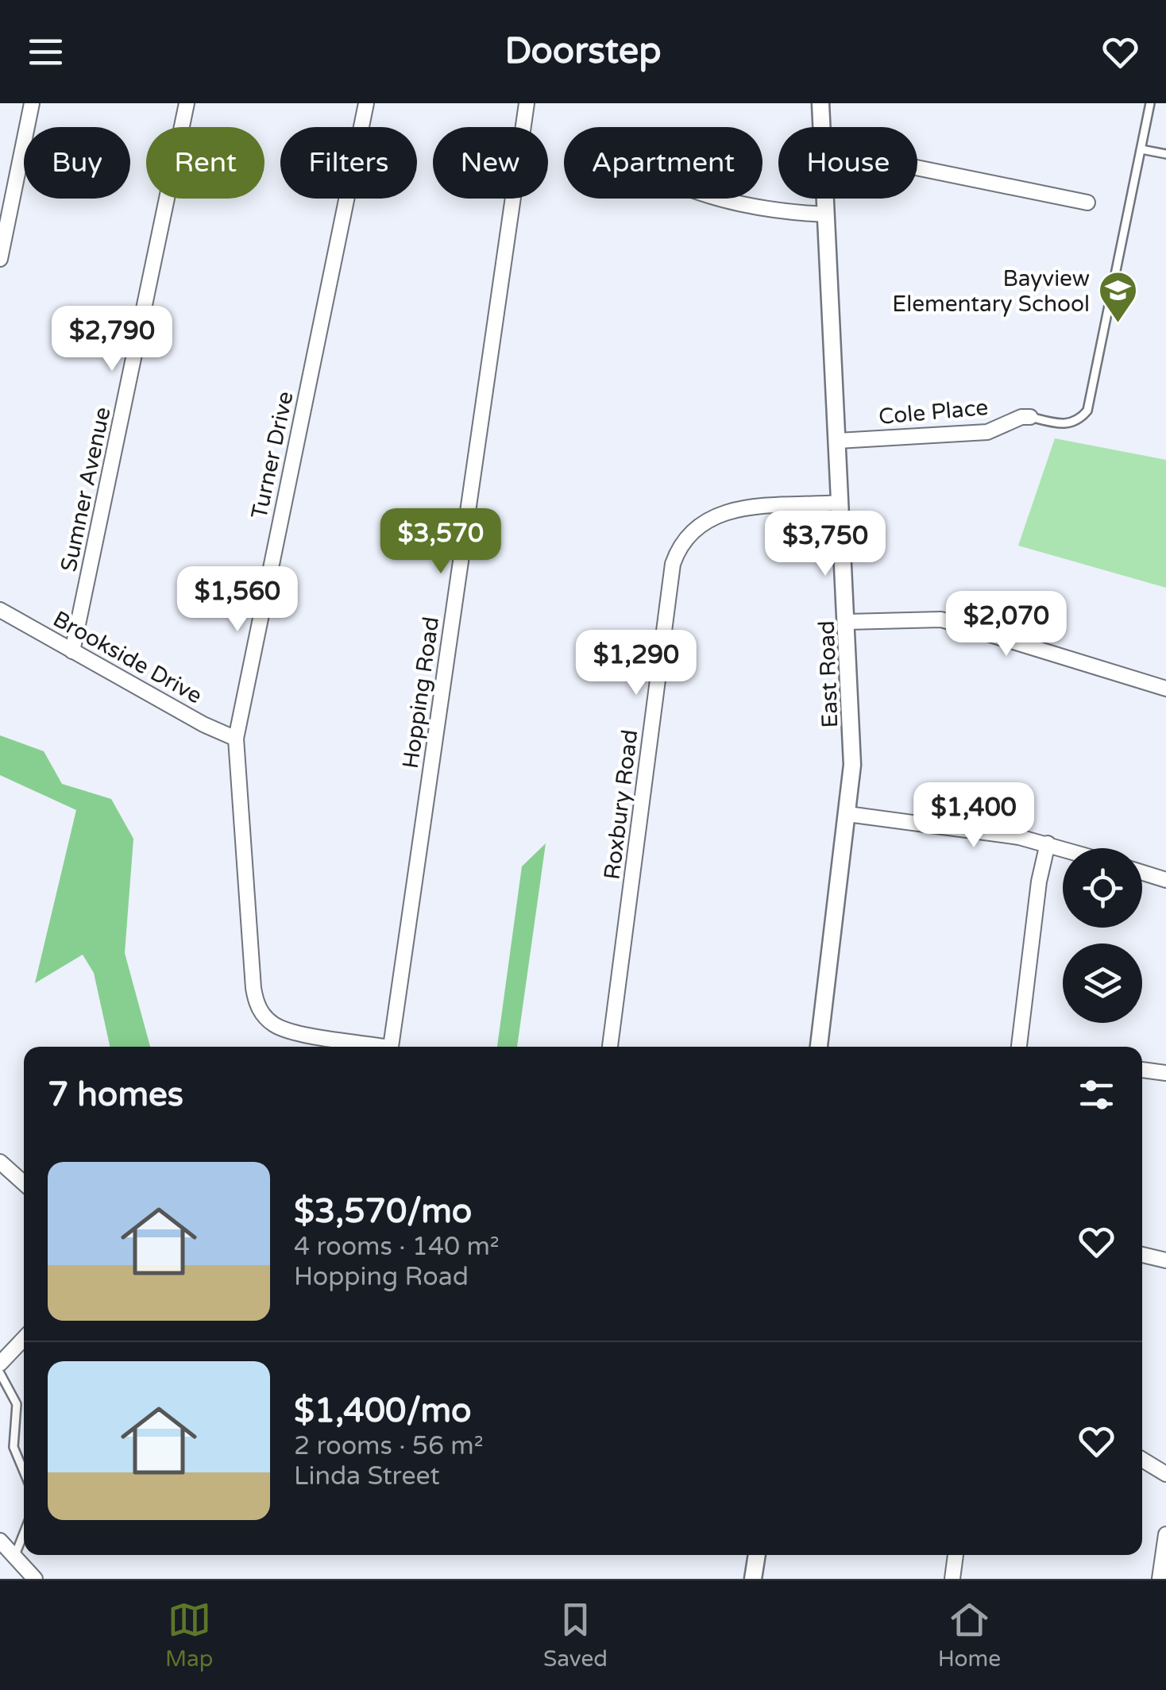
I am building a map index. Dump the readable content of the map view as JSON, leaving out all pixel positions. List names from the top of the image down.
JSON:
{
  "streets": {
    "street": [
      "Cole Place",
      "Turner Drive",
      "Sumner Avenue",
      "Brookside Drive",
      "East Road",
      "Hopping Road",
      "Roxbury Road"
    ]
  },
  "crossings": [
    ["Cole Place", "East Road"],
    ["Turner Drive", "Brookside Drive"],
    ["Sumner Avenue", "Brookside Drive"],
    ["East Road", "Roxbury Road"]
  ],
  "places": {
    "school or university": ["Bayview Elementary School"]
  },
  "page": {
    "header": "Doorstep",
    "chip": [
      "Buy",
      "Rent",
      "Filters",
      "New",
      "Apartment",
      "House"
    ],
    "price": [
      "$2,790",
      "$3,570",
      "$3,750",
      "$1,560",
      "$2,070",
      "$1,290",
      "$1,400"
    ],
    "heading": "7 homes",
    "list": [
      {
        "name": "$3,570/mo",
        "note": "4 rooms · 140 m² · Hopping Road"
      },
      {
        "name": "$1,400/mo",
        "note": "2 rooms · 56 m² · Linda Street"
      }
    ],
    "tabs": ["Map", "Saved", "Home"]
  }
}
